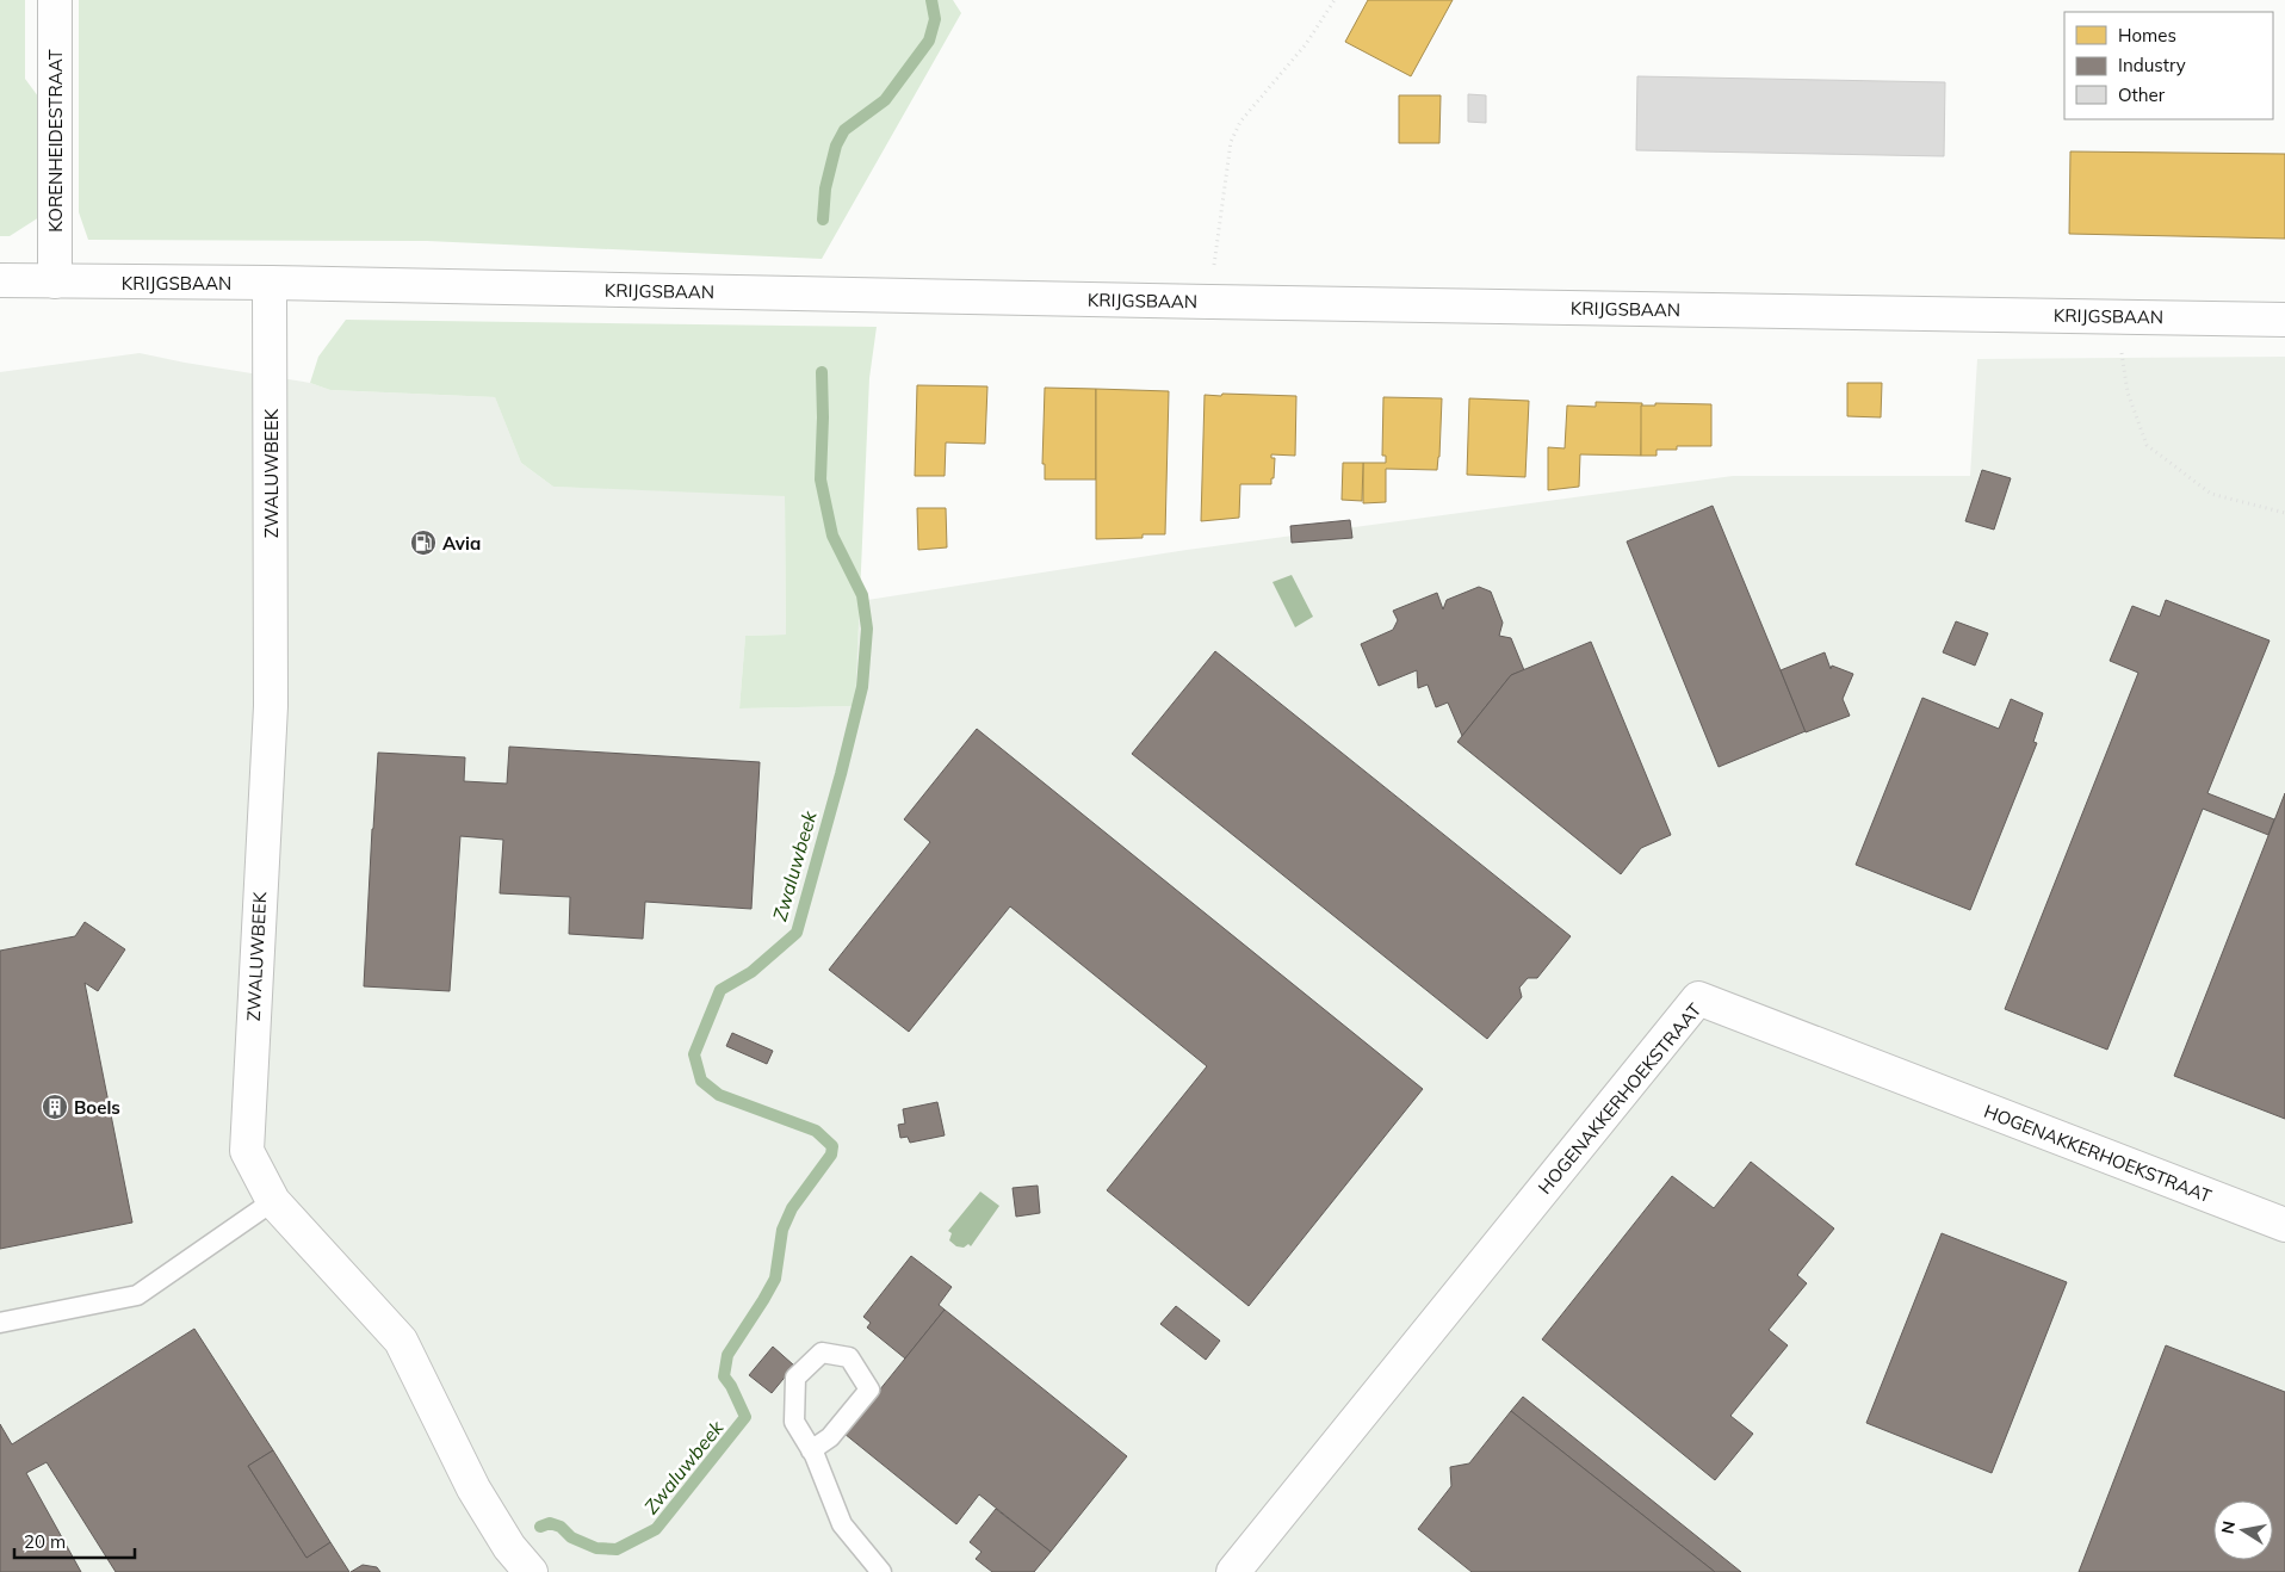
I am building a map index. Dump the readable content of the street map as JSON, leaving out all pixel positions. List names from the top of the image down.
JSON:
{
  "streets": {
    "street": [
      "KORENHEIDESTRAAT",
      "KRIJGSBAAN",
      "ZWALUWBEEK",
      "HOGENAKKERHOEKSTRAAT"
    ]
  },
  "crossings": [
    ["KORENHEIDESTRAAT", "KRIJGSBAAN"],
    ["KRIJGSBAAN", "ZWALUWBEEK"]
  ],
  "water": ["Zwaluwbeek"],
  "places": {
    "fuel station": ["Avia"],
    "building": ["Boels"]
  },
  "legend": ["Homes", "Industry", "Other"],
  "scale_bar": "20 m",
  "north": "left"
}
